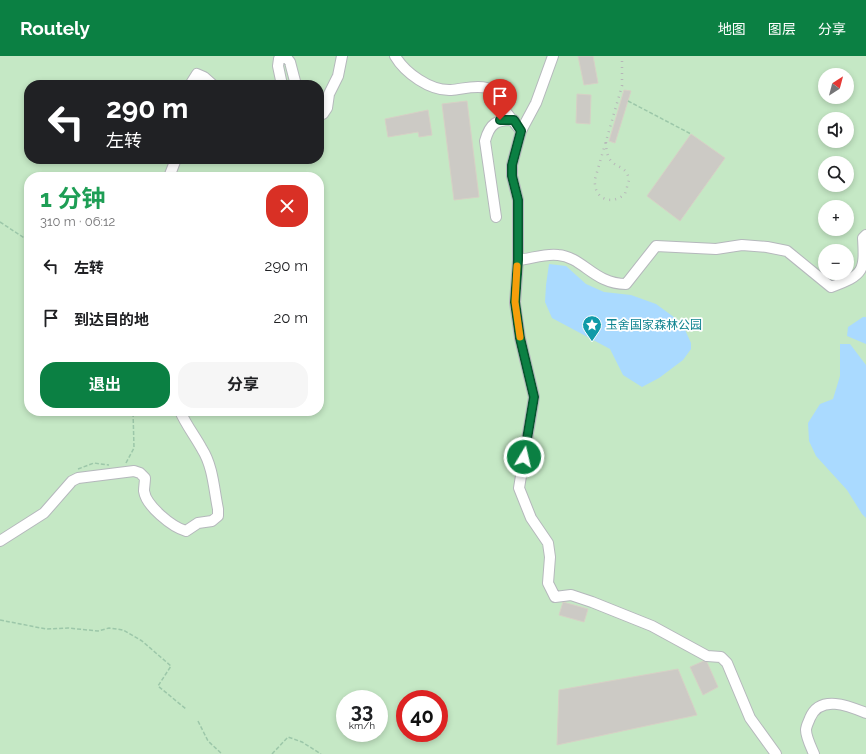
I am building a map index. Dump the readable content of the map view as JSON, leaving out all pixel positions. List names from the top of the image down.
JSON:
{
  "places": {
    "place": ["玉舍国家森林公园"]
  },
  "north": "top right",
  "page": {
    "header": "Routely",
    "nav": ["地图", "图层", "分享"],
    "map_buttons": ["+", "−"],
    "turn": ["290 m", "左转"],
    "heading": ["1 分钟", "310 m · 06:12"],
    "list": [
      {
        "name": "左转",
        "value": "290 m"
      },
      {
        "name": "到达目的地",
        "value": "20 m"
      }
    ],
    "buttons": ["退出", "分享"],
    "speed": "33 km/h",
    "limit": "40"
  }
}
